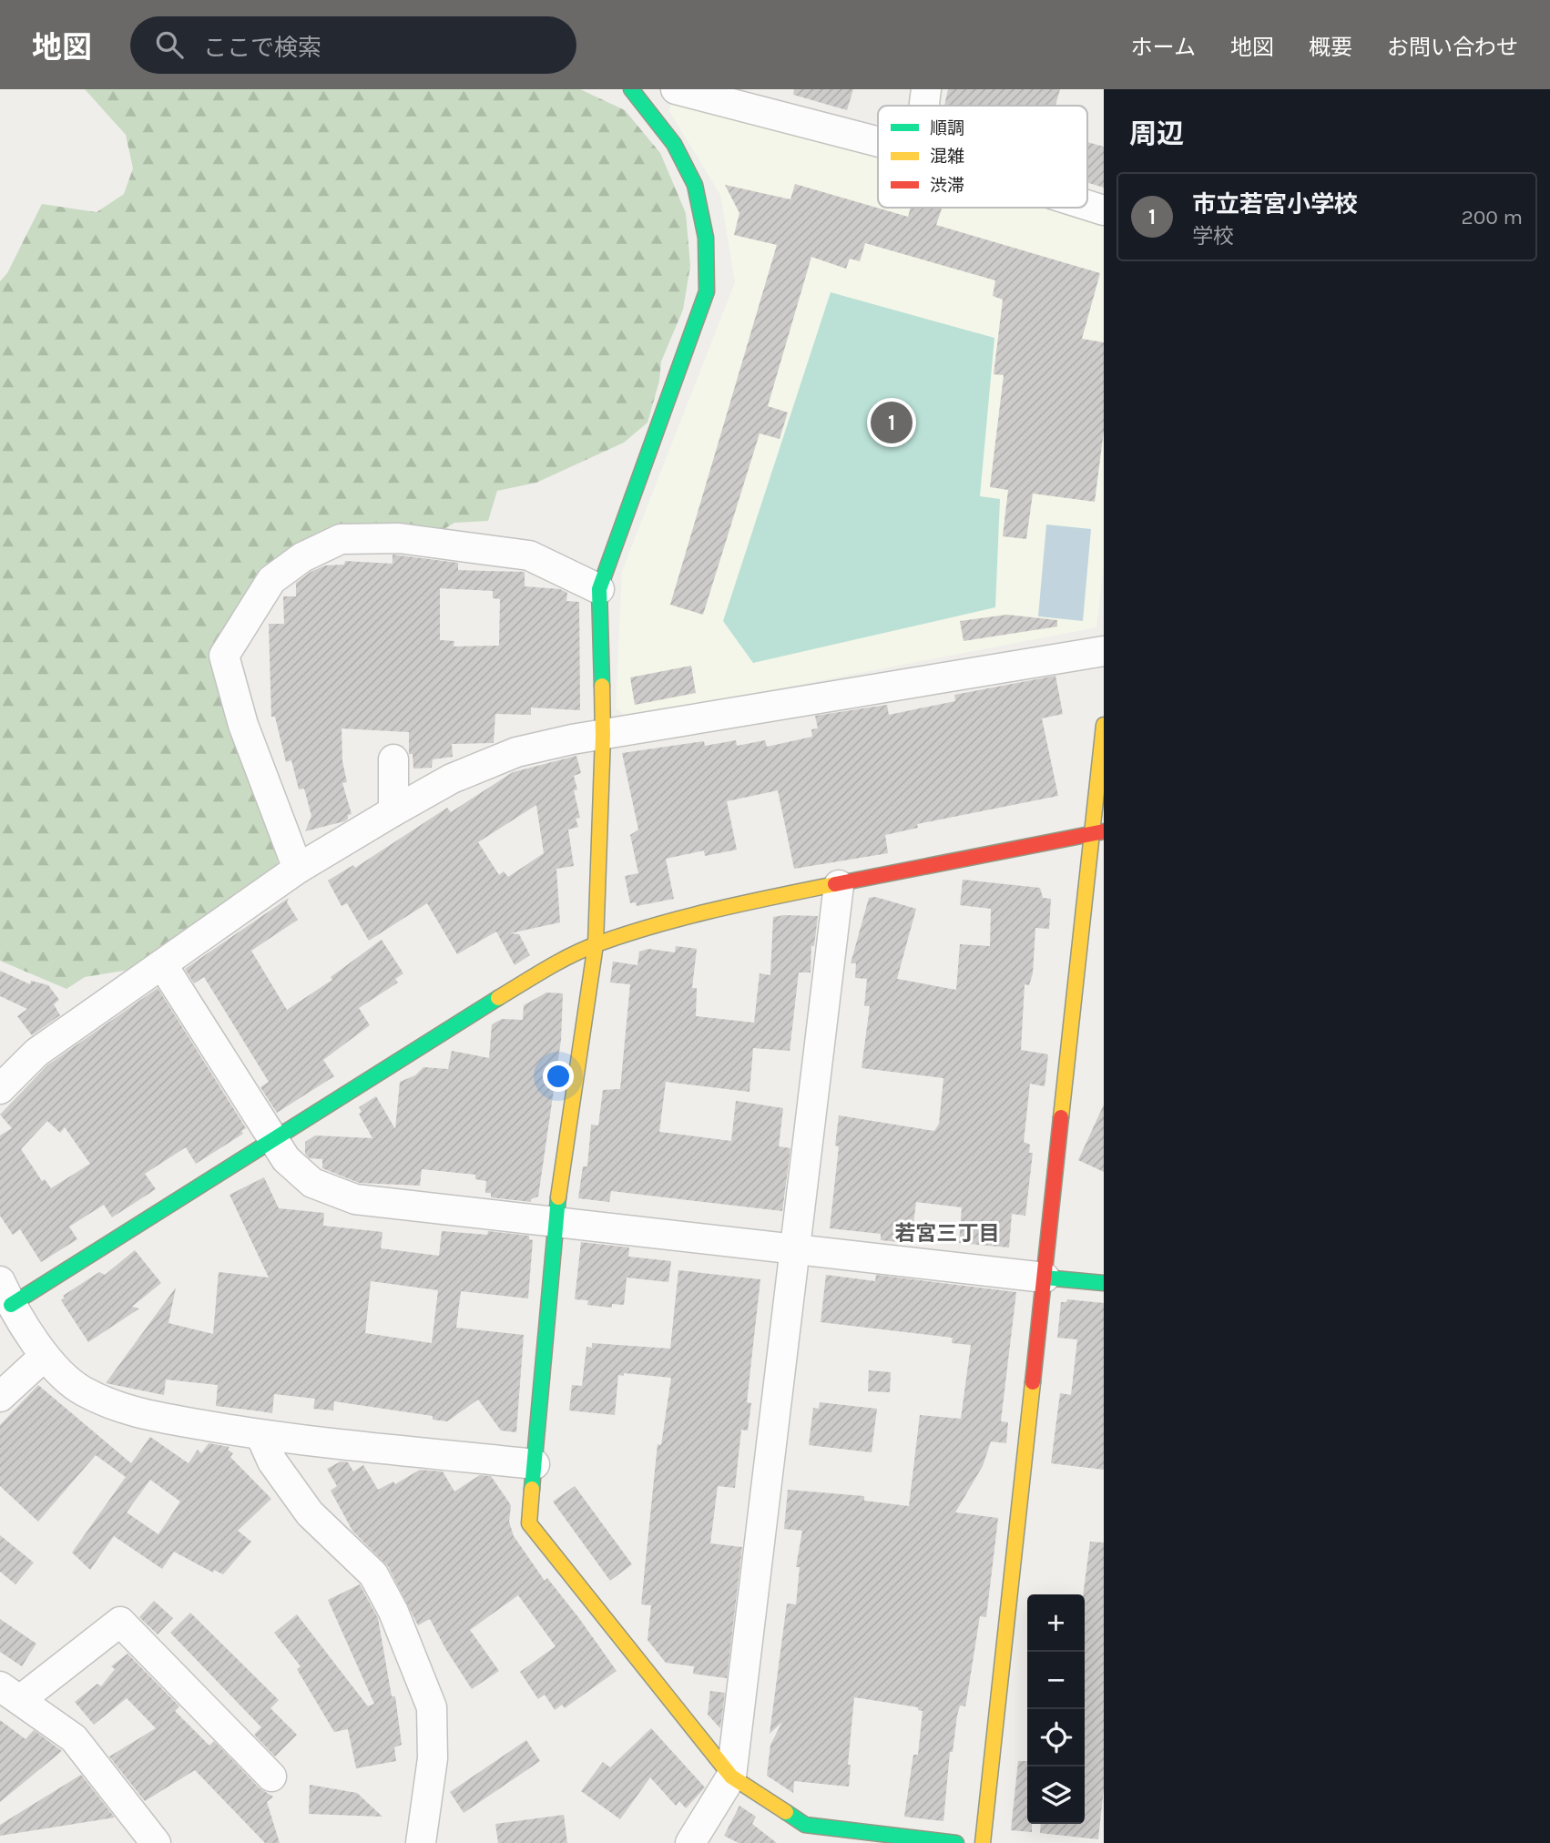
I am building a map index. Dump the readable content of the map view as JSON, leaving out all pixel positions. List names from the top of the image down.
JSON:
{
  "districts": ["若宮三丁目"],
  "legend": ["順調", "混雑", "渋滞"],
  "page": {
    "header": "地図",
    "search": "ここで検索",
    "nav": [
      "ホーム",
      "地図",
      "概要",
      "お問い合わせ"
    ],
    "heading": "周辺",
    "list": [
      {
        "mark": "1",
        "name": "市立若宮小学校",
        "note": "学校",
        "value": "200 m"
      }
    ],
    "pins": "1",
    "map_buttons": ["+", "−"]
  }
}
